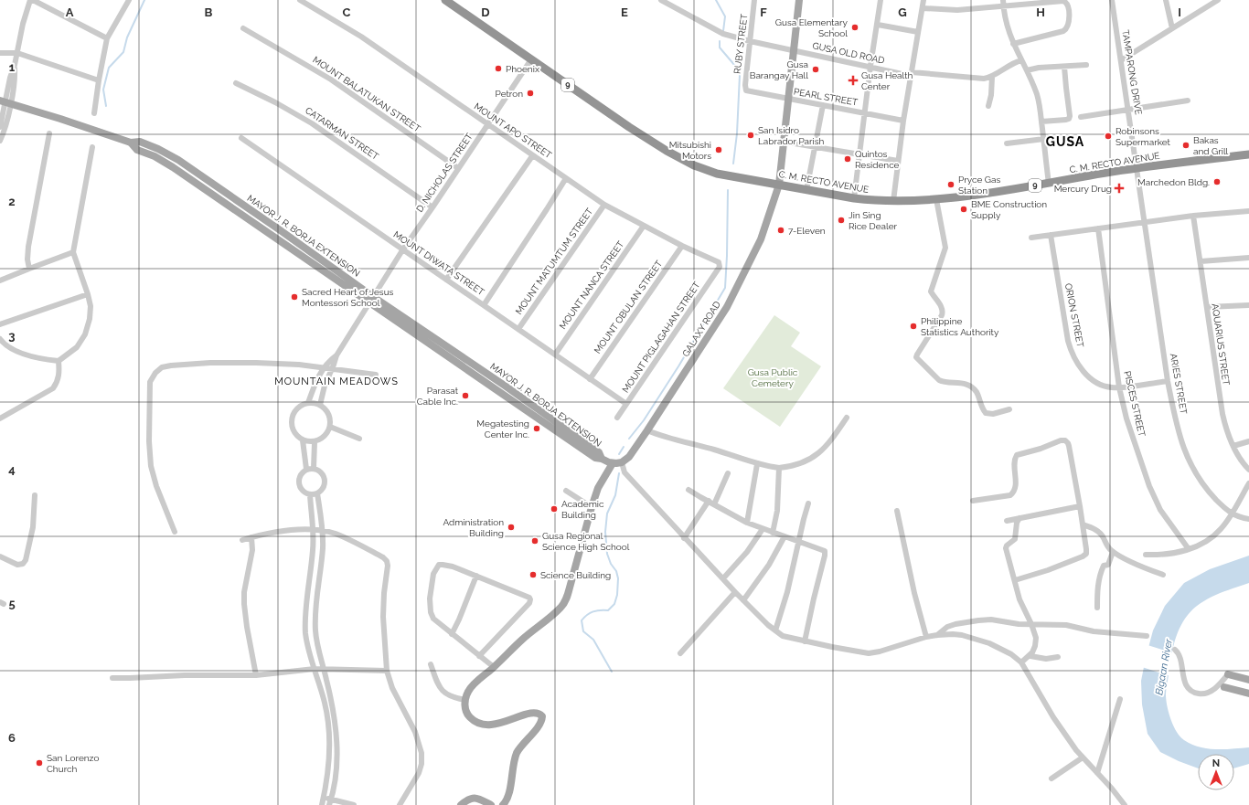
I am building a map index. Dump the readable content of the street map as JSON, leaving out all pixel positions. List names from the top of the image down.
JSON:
{
  "streets": {
    "highway": ["9", "C. M. RECTO AVENUE"],
    "main road": ["MAYOR J. R. BORJA EXTENSION", "GALAXY ROAD"],
    "street": [
      "RUBY STREET",
      "GUSA OLD ROAD",
      "TAMPARONG DRIVE",
      "MOUNT BALATUKAN STREET",
      "PEARL STREET",
      "MOUNT APO STREET",
      "CATARMAN STREET",
      "D. NICHOLAS STREET",
      "MOUNT MATUMTUM STREET",
      "MOUNT DIWATA STREET",
      "MOUNT NANCA STREET",
      "MOUNT OBULAN STREET",
      "ORION STREET",
      "MOUNT PIGLAGAHAN STREET",
      "AQUARIUS STREET",
      "ARIES STREET",
      "PISCES STREET"
    ]
  },
  "crossings": [
    ["RUBY STREET", "GUSA OLD ROAD"],
    ["RUBY STREET", "PEARL STREET"],
    ["GUSA OLD ROAD", "GALAXY ROAD"],
    ["TAMPARONG DRIVE", "C. M. RECTO AVENUE"],
    ["TAMPARONG DRIVE", "ARIES STREET"],
    ["MOUNT BALATUKAN STREET", "D. NICHOLAS STREET"],
    ["PEARL STREET", "GALAXY ROAD"],
    ["MOUNT APO STREET", "D. NICHOLAS STREET"],
    ["MOUNT APO STREET", "MOUNT MATUMTUM STREET"],
    ["MOUNT APO STREET", "MOUNT NANCA STREET"],
    ["MOUNT APO STREET", "MOUNT OBULAN STREET"],
    ["MOUNT APO STREET", "MOUNT PIGLAGAHAN STREET"],
    ["CATARMAN STREET", "D. NICHOLAS STREET"],
    ["C. M. RECTO AVENUE", "D. NICHOLAS STREET"],
    ["C. M. RECTO AVENUE", "GALAXY ROAD"],
    ["C. M. RECTO AVENUE", "ARIES STREET"],
    ["D. NICHOLAS STREET", "MAYOR J. R. BORJA EXTENSION"],
    ["D. NICHOLAS STREET", "MOUNT DIWATA STREET"],
    ["MOUNT MATUMTUM STREET", "MOUNT DIWATA STREET"],
    ["MOUNT DIWATA STREET", "MOUNT NANCA STREET"],
    ["MOUNT DIWATA STREET", "MOUNT OBULAN STREET"],
    ["MOUNT DIWATA STREET", "MOUNT PIGLAGAHAN STREET"],
    ["ORION STREET", "ARIES STREET"],
    ["ORION STREET", "PISCES STREET"]
  ],
  "districts": ["GUSA", "MOUNTAIN MEADOWS"],
  "water": ["Bigaan River"],
  "parks": ["Gusa Public Cemetery"],
  "places": {
    "other": [
      "Gusa Elementary School",
      "Phoenix",
      "Gusa Barangay Hall",
      "Petron",
      "San Isidro Labrador Parish",
      "Robinsons Supermarket",
      "Bakas and Grill",
      "Mitsubishi Motors",
      "Quintos Residence",
      "Marchedon Bldg.",
      "Pryce Gas Station",
      "BME Construction Supply",
      "Jin Sing Rice Dealer",
      "7-Eleven",
      "Sacred Heart of Jesus Montessori School",
      "Philippine Statistics Authority",
      "Parasat Cable Inc.",
      "Megatesting Center Inc.",
      "Academic Building",
      "Administration Building",
      "Gusa Regional Science High School",
      "Science Building",
      "San Lorenzo Church"
    ],
    "health": ["Gusa Health Center", "Mercury Drug"]
  },
  "north": "top",
  "grid": {
    "columns": [
      "A",
      "B",
      "C",
      "D",
      "E",
      "F",
      "G",
      "H",
      "I"
    ],
    "rows": [
      "1",
      "2",
      "3",
      "4",
      "5",
      "6"
    ]
  }
}
